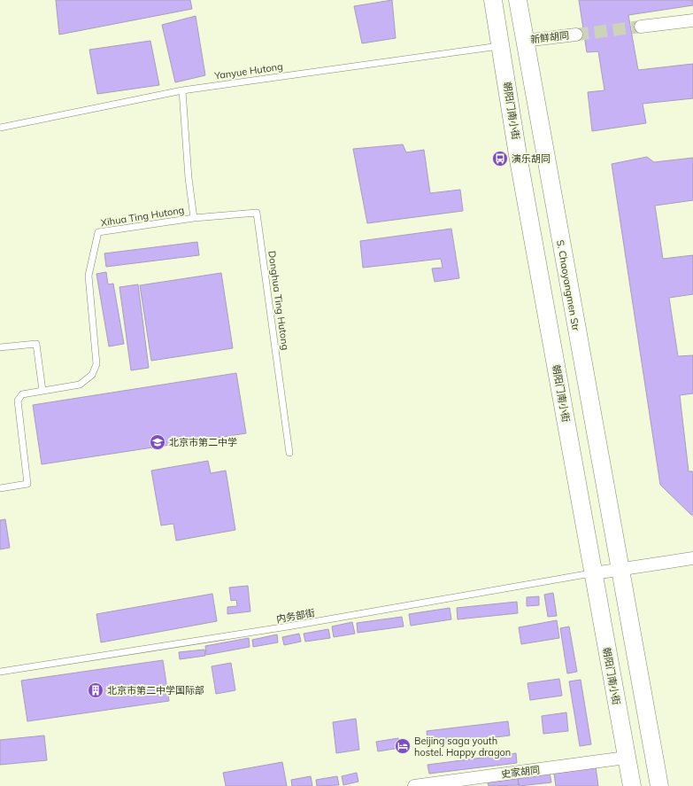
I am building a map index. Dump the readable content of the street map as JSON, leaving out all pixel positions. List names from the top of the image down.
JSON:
{
  "streets": {
    "main road": ["朝阳门南小街", "S. Chaoyangmen Str"],
    "street": ["新鲜胡同", "史家胡同"],
    "lane": [
      "Yanyue Hutong",
      "Xihua Ting Hutong",
      "Donghua Ting Hutong",
      "内务部街"
    ]
  },
  "crossings": [
    ["新鲜胡同", "S. Chaoyangmen Str"],
    ["Yanyue Hutong", "朝阳门南小街"],
    ["Yanyue Hutong", "Xihua Ting Hutong"],
    ["朝阳门南小街", "内务部街"],
    ["朝阳门南小街", "史家胡同"],
    ["Xihua Ting Hutong", "Donghua Ting Hutong"]
  ],
  "places": {
    "bus stop": ["演乐胡同"],
    "school or university": ["北京市第二中学"],
    "building": ["北京市第二中学国际部"],
    "hotel": ["Beijing saga youth hostel. Happy dragon"]
  }
}
